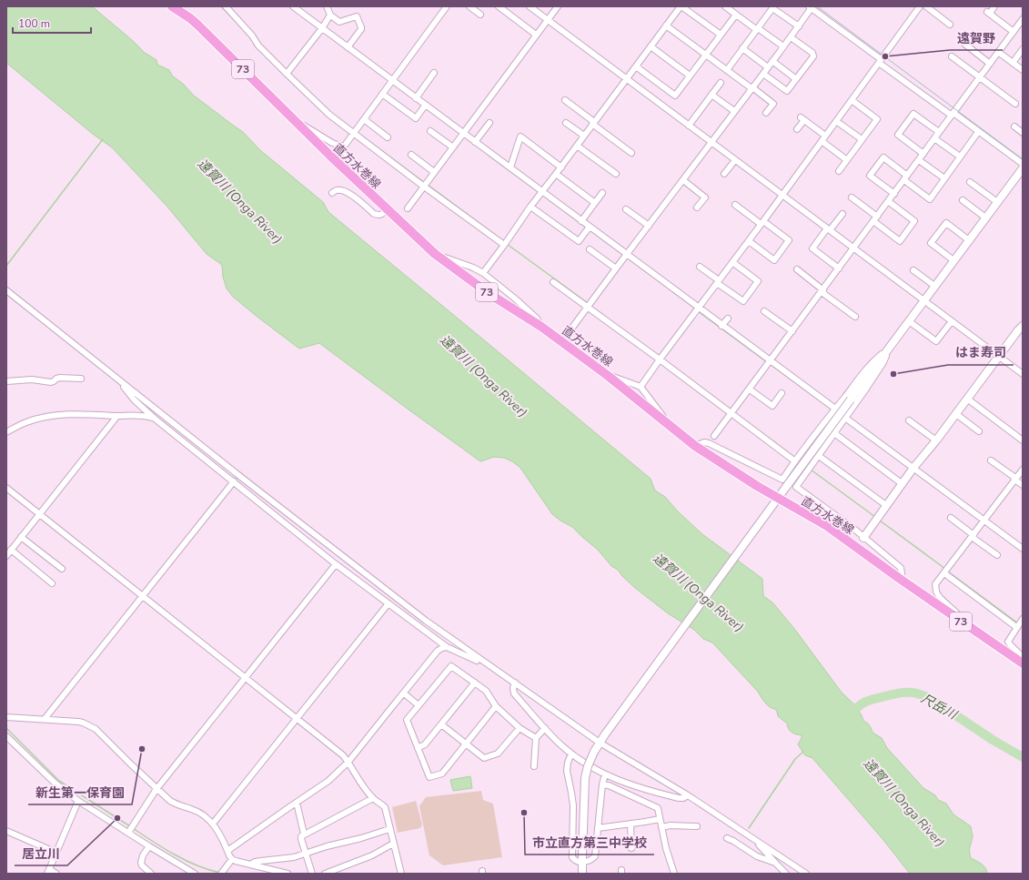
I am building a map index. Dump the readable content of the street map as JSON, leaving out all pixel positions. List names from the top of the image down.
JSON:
{
  "streets": {
    "main road": ["73", "直方水巻線"]
  },
  "water": ["遠賀川 (Onga River)", "尺岳川"],
  "places": [
    "遠賀野",
    "はま寿司",
    "新生第一保育園",
    "市立直方第三中学校",
    "居立川"
  ],
  "scale_bar": "100 m"
}
